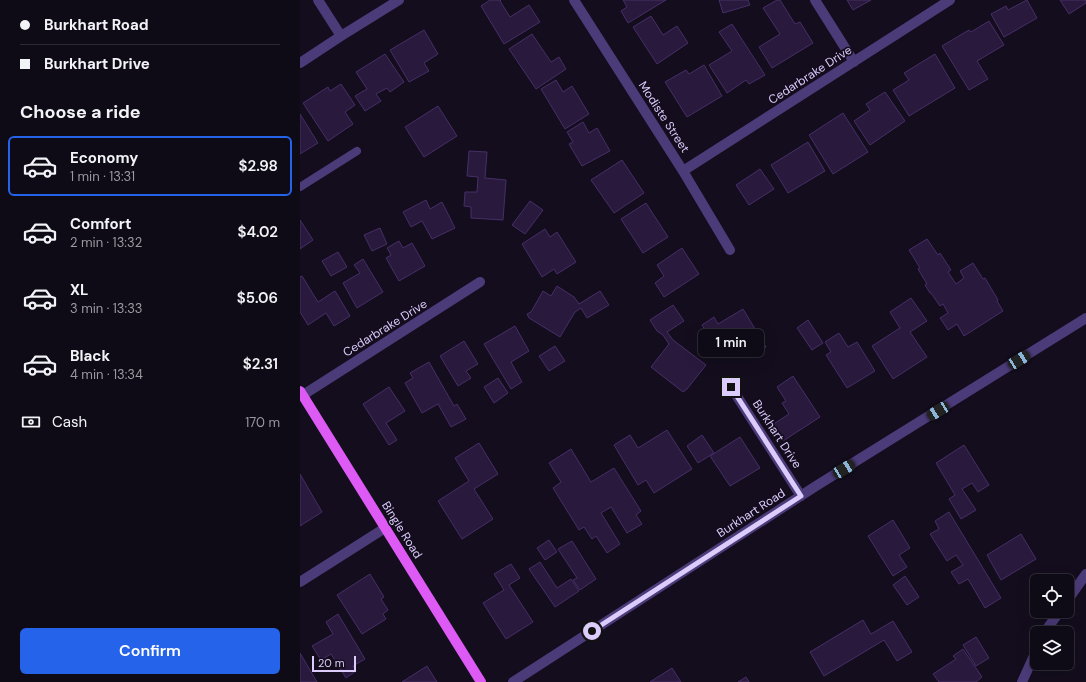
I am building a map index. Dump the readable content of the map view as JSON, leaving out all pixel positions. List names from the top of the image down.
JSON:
{
  "streets": {
    "main road": ["Bingle Road"],
    "street": [
      "Cedarbrake Drive",
      "Modiste Street",
      "Burkhart Drive",
      "Burkhart Road"
    ]
  },
  "crossings": [
    ["Cedarbrake Drive", "Modiste Street"],
    ["Cedarbrake Drive", "Bingle Road"],
    ["Burkhart Drive", "Burkhart Road"]
  ],
  "scale_bar": "20 m",
  "page": {
    "banner": ["Burkhart Road", "Burkhart Drive"],
    "heading": "Choose a ride",
    "list": [
      {
        "name": "Economy",
        "note": "1 min · 13:31",
        "value": "$2.98"
      },
      {
        "name": "Comfort",
        "note": "2 min · 13:32",
        "value": "$4.02"
      },
      {
        "name": "XL",
        "note": "3 min · 13:33",
        "value": "$5.06"
      },
      {
        "name": "Black",
        "note": "4 min · 13:34",
        "value": "$2.31"
      }
    ],
    "bubble": "1 min",
    "pay": ["Cash", "170 m"],
    "buttons": "Confirm",
    "scale": "20 m"
  }
}
